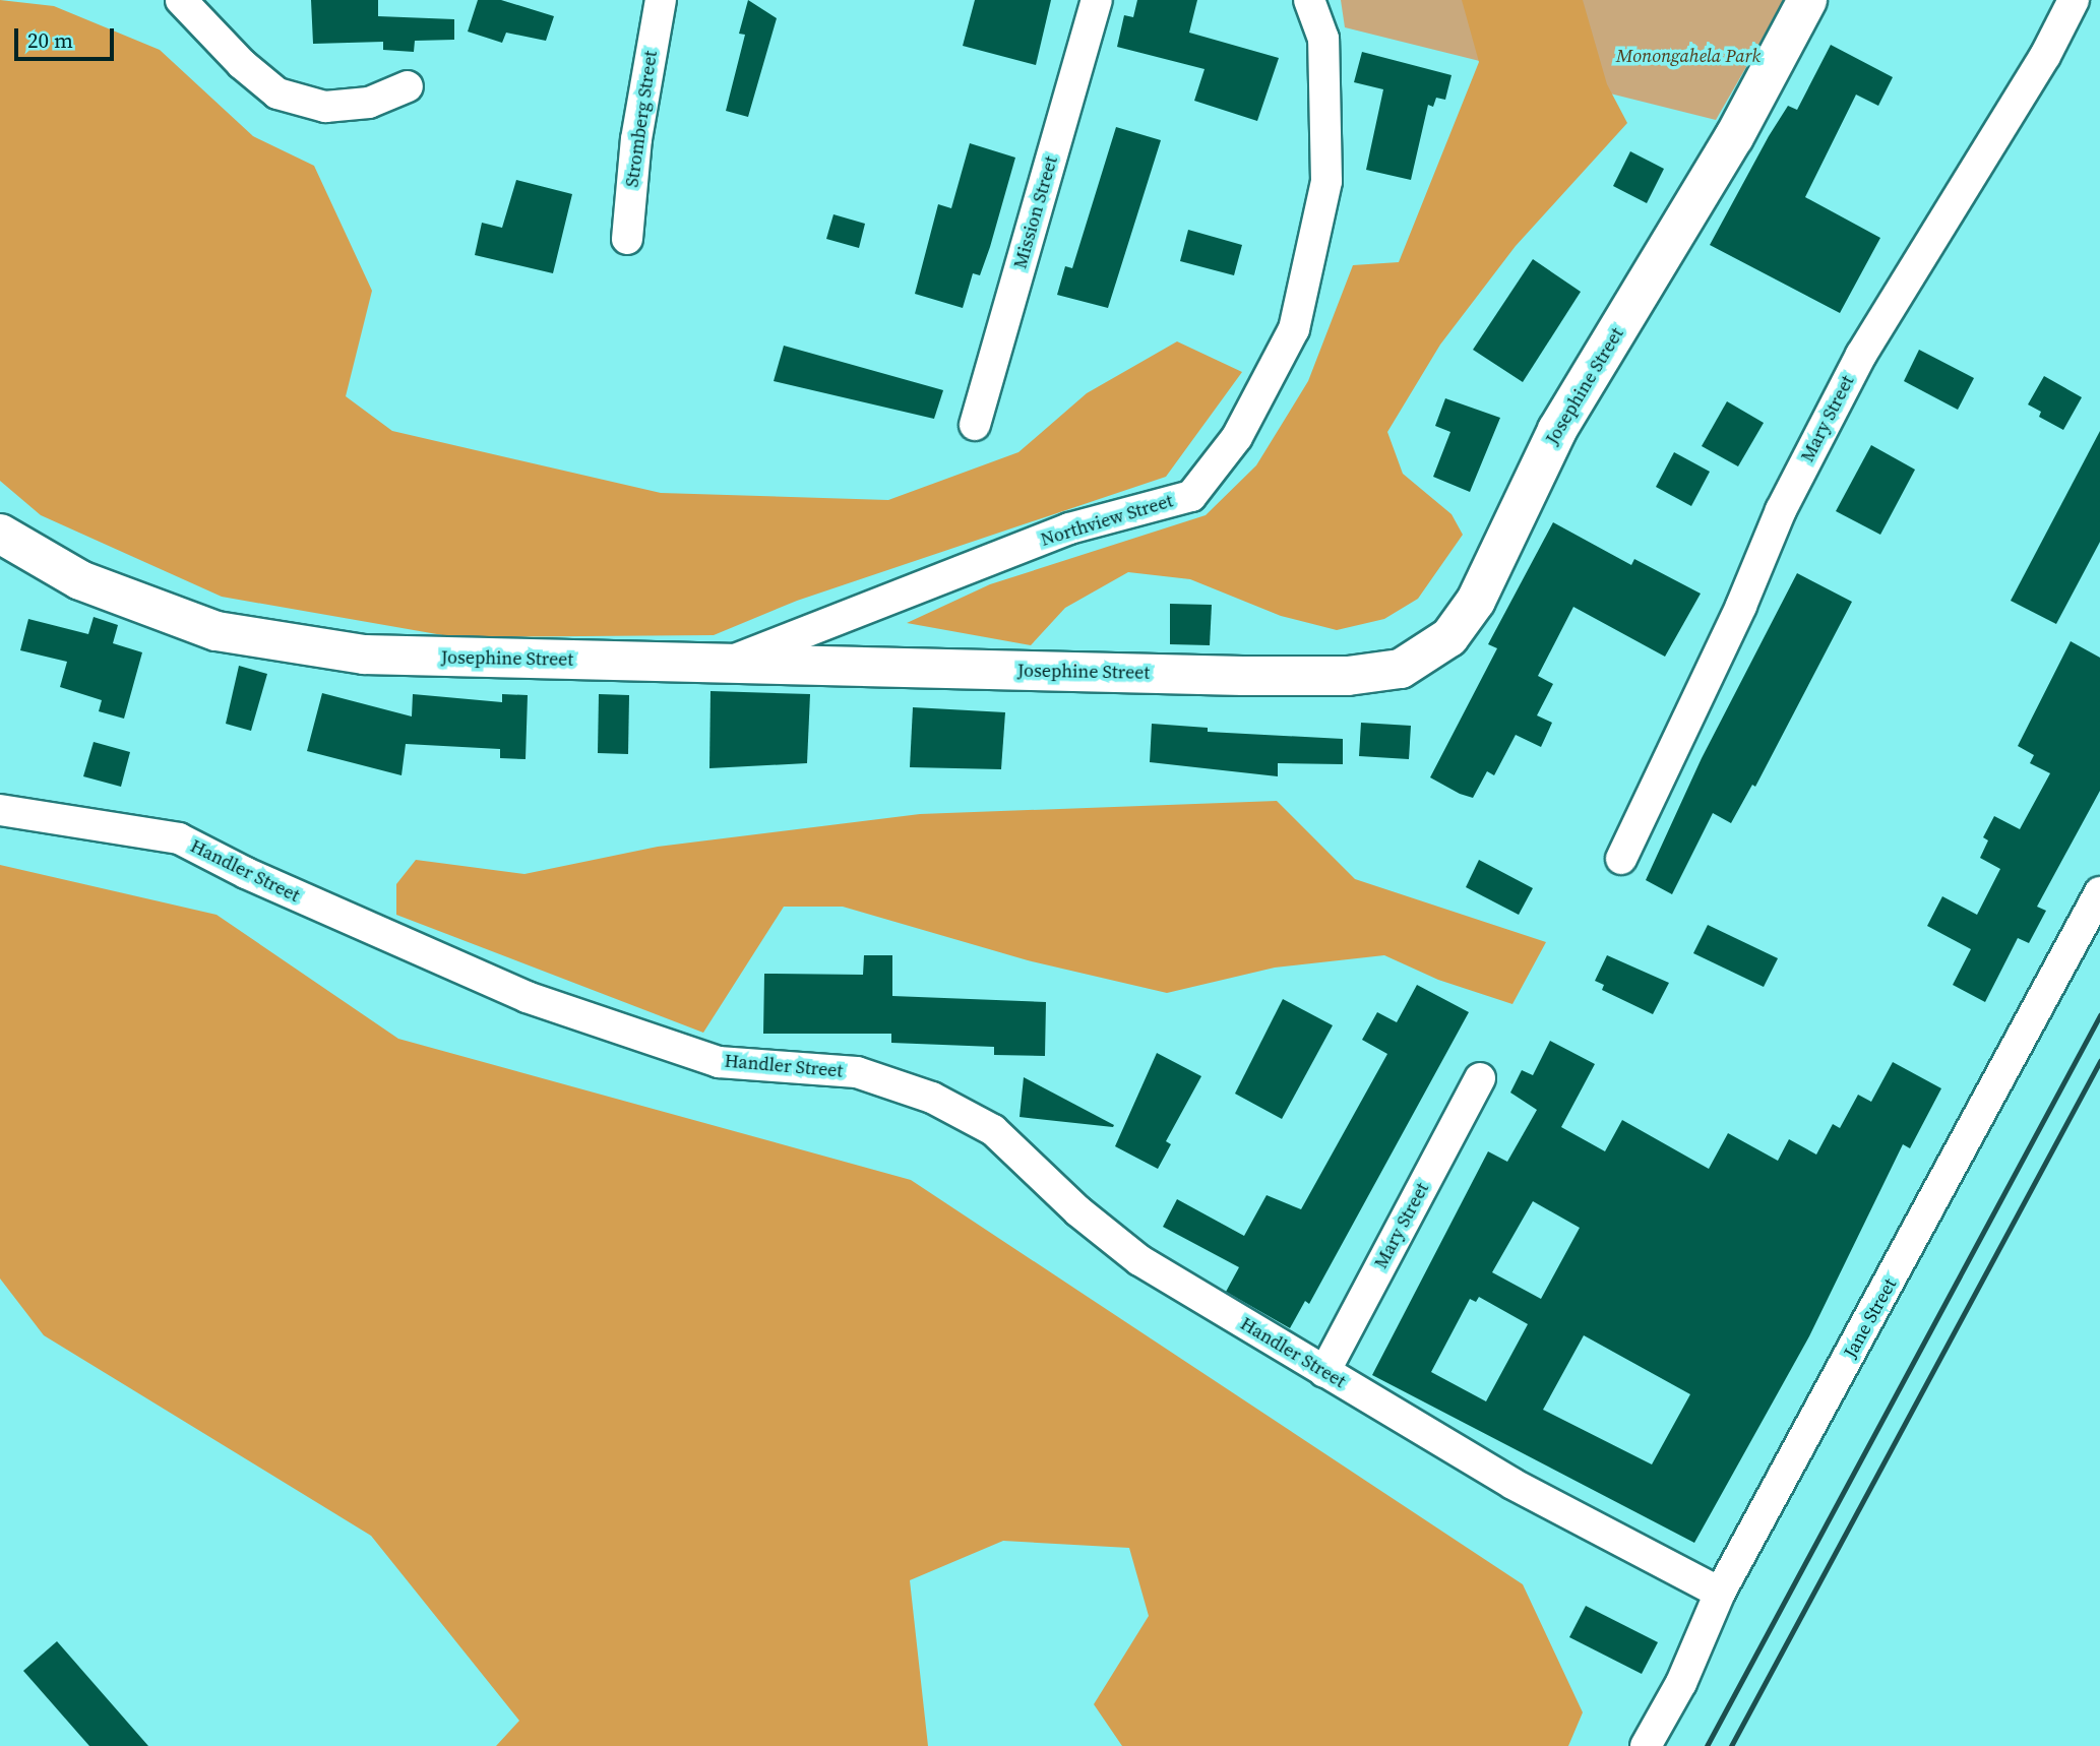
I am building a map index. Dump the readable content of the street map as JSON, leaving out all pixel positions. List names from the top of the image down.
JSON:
{
  "streets": {
    "street": [
      "Stromberg Street",
      "Mission Street",
      "Josephine Street",
      "Mary Street",
      "Northview Street",
      "Handler Street",
      "Jane Street"
    ]
  },
  "crossings": [
    ["Josephine Street", "Northview Street"],
    ["Mary Street", "Handler Street"],
    ["Handler Street", "Jane Street"]
  ],
  "parks": ["Monongahela Park"],
  "scale_bar": "20 m"
}
